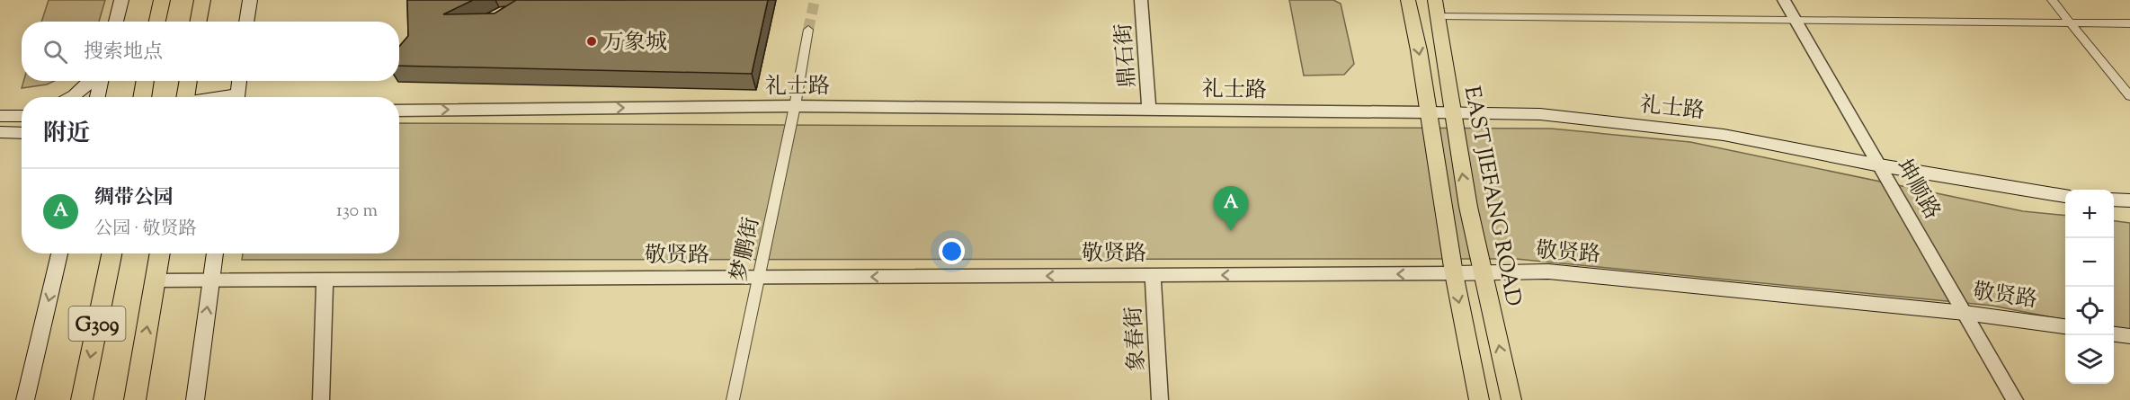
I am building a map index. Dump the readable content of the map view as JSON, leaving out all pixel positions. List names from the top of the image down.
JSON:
{
  "streets": {
    "highway": ["G309"],
    "main road": ["礼士路", "EAST JIEFANG ROAD", "敬贤路"],
    "street": [
      "鼎石街",
      "坤顺路",
      "梦鹏街",
      "象春街"
    ]
  },
  "crossings": [
    ["鼎石街", "礼士路"],
    ["礼士路", "坤顺路"],
    ["礼士路", "EAST JIEFANG ROAD"],
    ["礼士路", "梦鹏街"],
    ["坤顺路", "敬贤路"],
    ["EAST JIEFANG ROAD", "敬贤路"],
    ["梦鹏街", "敬贤路"],
    ["敬贤路", "G309"],
    ["敬贤路", "象春街"]
  ],
  "one_way": ["敬贤路"],
  "places": ["万象城"],
  "page": {
    "search": "搜索地点",
    "heading": "附近",
    "list": [
      {
        "mark": "A",
        "name": "绸带公园",
        "note": "公园 · 敬贤路",
        "value": "130 m"
      }
    ],
    "pins": "A",
    "map_buttons": ["+", "−"]
  }
}
